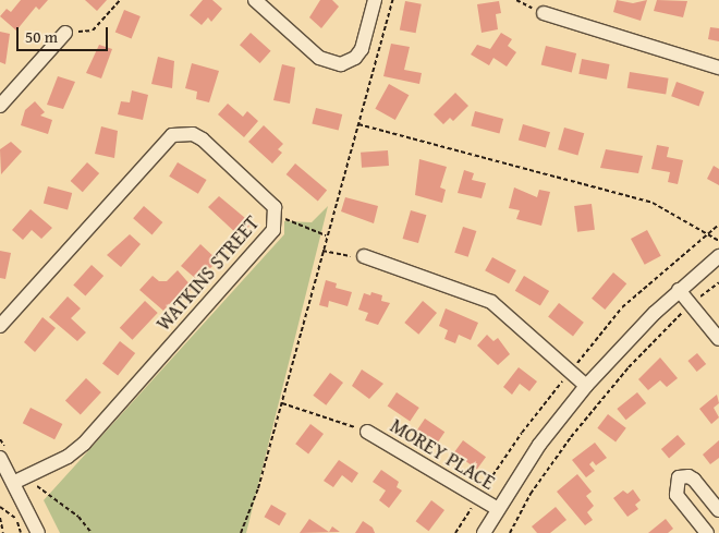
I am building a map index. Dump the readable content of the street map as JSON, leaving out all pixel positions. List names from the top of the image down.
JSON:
{
  "streets": {
    "street": ["WATKINS STREET", "MOREY PLACE"]
  },
  "scale_bar": "50 m"
}
